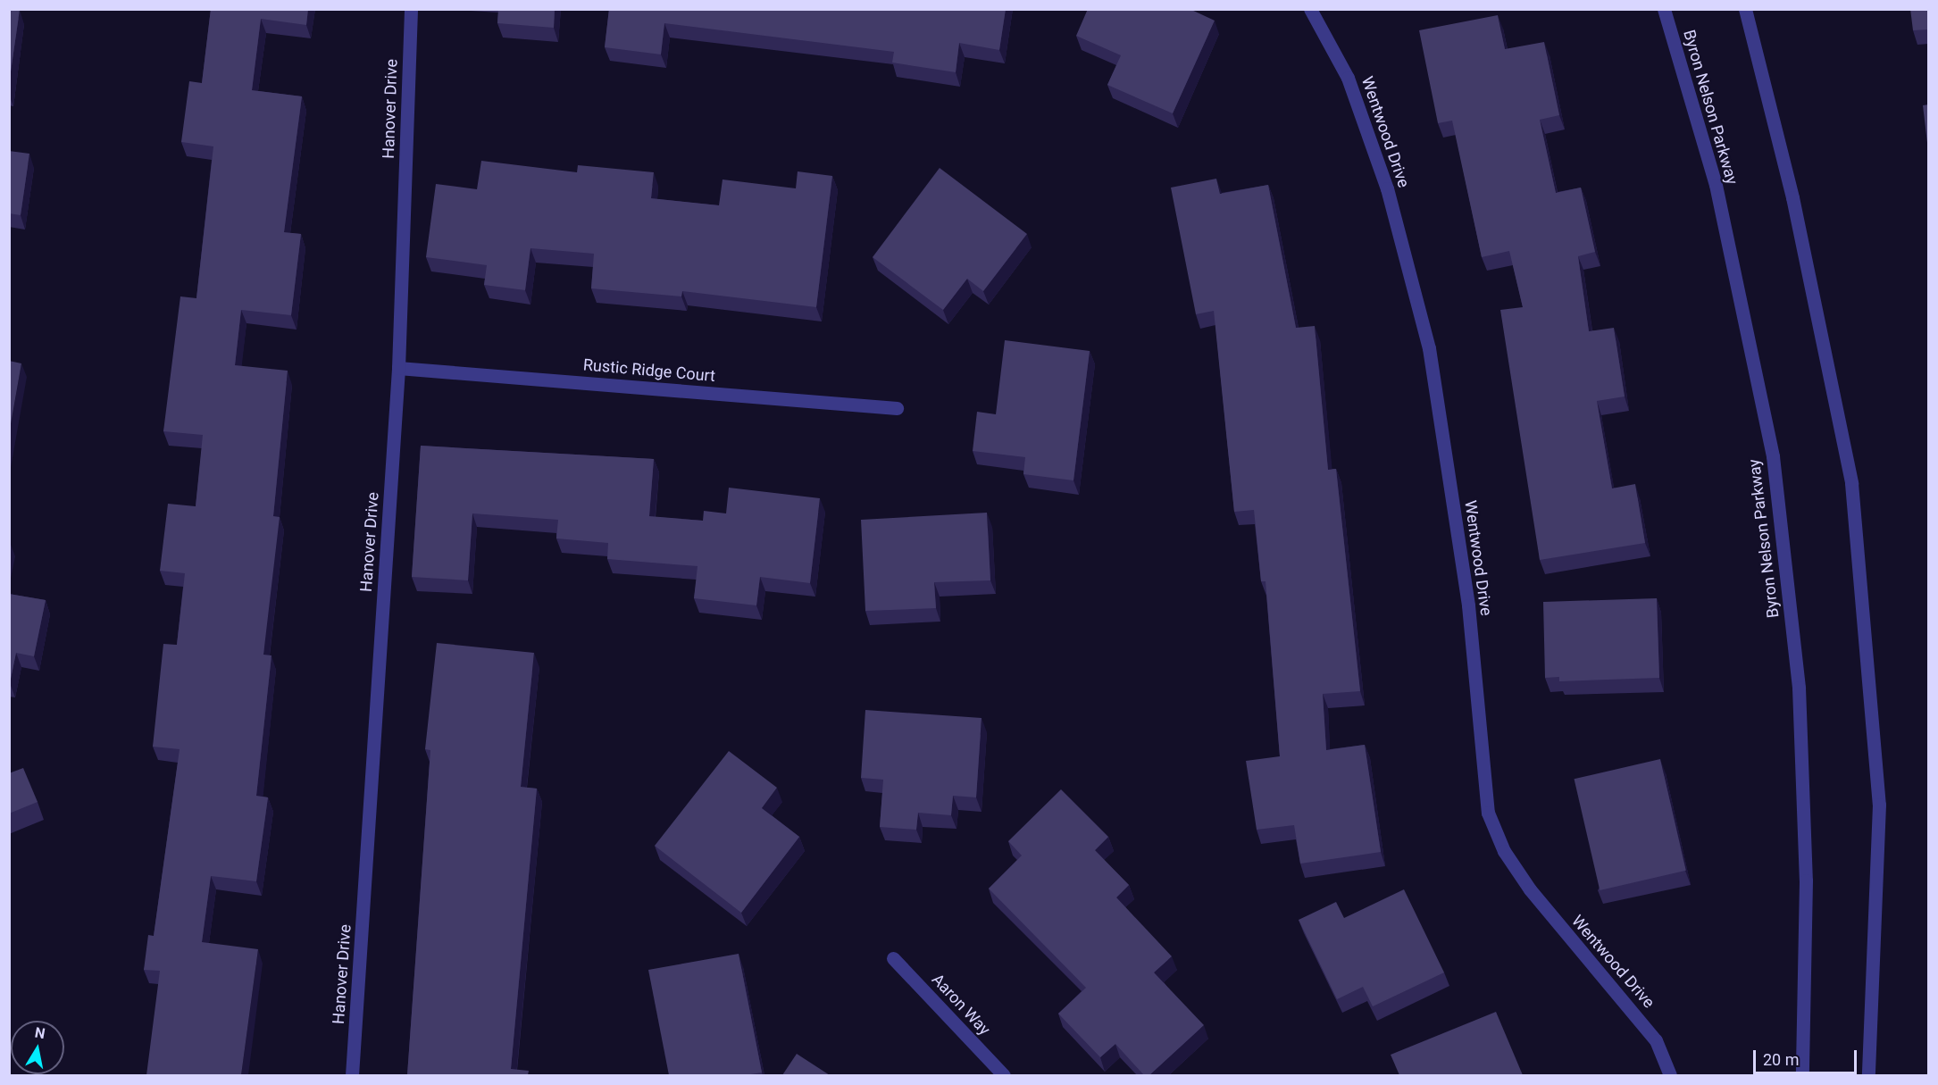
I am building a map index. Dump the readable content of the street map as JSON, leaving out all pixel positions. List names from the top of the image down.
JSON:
{
  "streets": {
    "street": [
      "Byron Nelson Parkway",
      "Hanover Drive",
      "Wentwood Drive",
      "Rustic Ridge Court",
      "Aaron Way"
    ]
  },
  "crossings": [
    ["Hanover Drive", "Rustic Ridge Court"]
  ],
  "scale_bar": "20 m",
  "north": "top"
}
